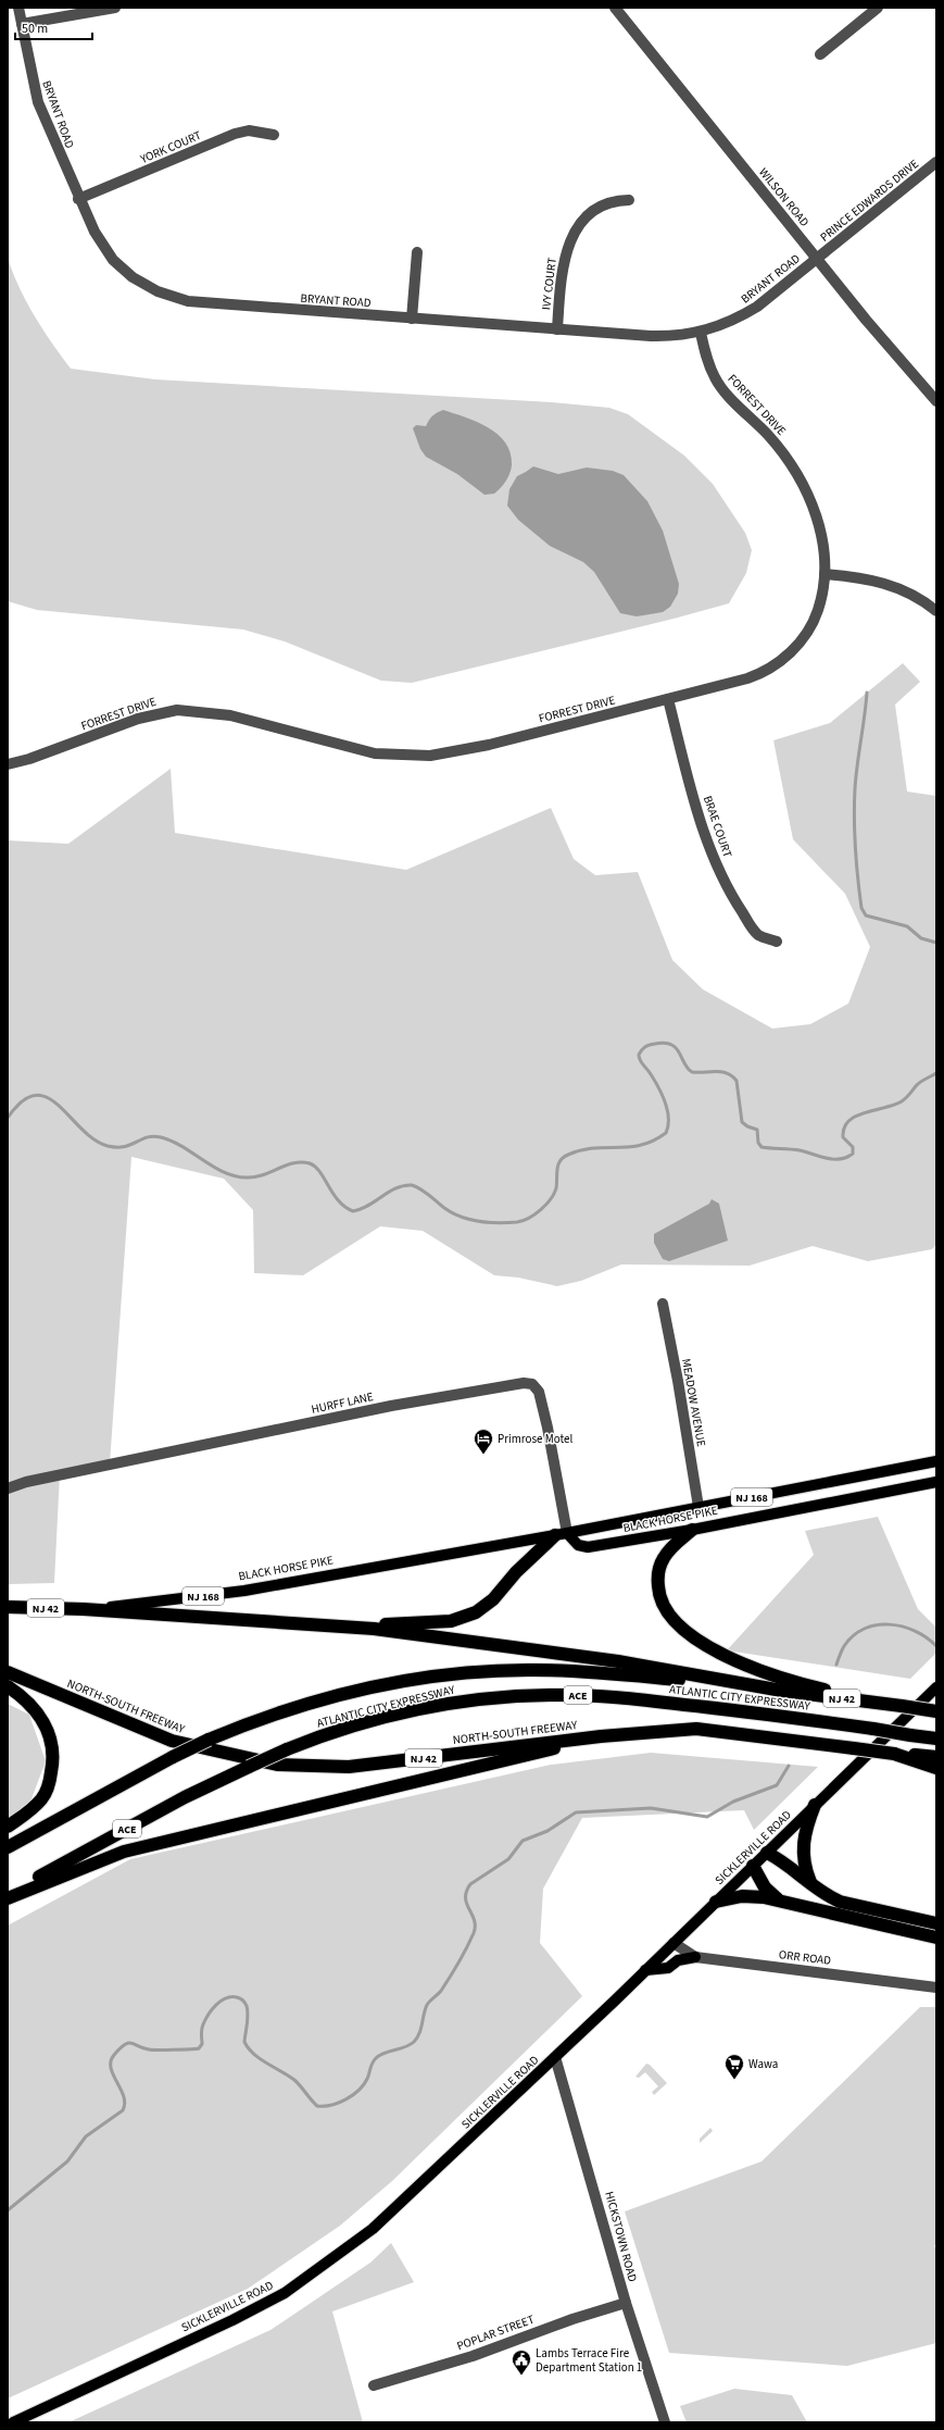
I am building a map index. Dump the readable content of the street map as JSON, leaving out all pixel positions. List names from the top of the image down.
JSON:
{
  "streets": {
    "highway": [
      "BLACK HORSE PIKE",
      "NJ 42",
      "ACE",
      "ATLANTIC CITY EXPRESSWAY",
      "NORTH-SOUTH FREEWAY"
    ],
    "main road": ["NJ 168", "SICKLERVILLE ROAD"],
    "street": [
      "BRYANT ROAD",
      "YORK COURT",
      "WILSON ROAD",
      "PRINCE EDWARDS DRIVE",
      "IVY COURT",
      "FORREST DRIVE",
      "BRAE COURT",
      "HURFF LANE",
      "MEADOW AVENUE",
      "ORR ROAD",
      "HICKSTOWN ROAD",
      "POPLAR STREET"
    ]
  },
  "crossings": [
    ["BRYANT ROAD", "YORK COURT"],
    ["BRYANT ROAD", "WILSON ROAD"],
    ["BRYANT ROAD", "PRINCE EDWARDS DRIVE"],
    ["BRYANT ROAD", "IVY COURT"],
    ["BRYANT ROAD", "FORREST DRIVE"],
    ["WILSON ROAD", "PRINCE EDWARDS DRIVE"],
    ["FORREST DRIVE", "BRAE COURT"],
    ["HURFF LANE", "BLACK HORSE PIKE"],
    ["MEADOW AVENUE", "BLACK HORSE PIKE"],
    ["BLACK HORSE PIKE", "NJ 42"],
    ["NJ 42", "ATLANTIC CITY EXPRESSWAY"],
    ["SICKLERVILLE ROAD", "ORR ROAD"],
    ["SICKLERVILLE ROAD", "HICKSTOWN ROAD"],
    ["HICKSTOWN ROAD", "POPLAR STREET"]
  ],
  "places": {
    "hotel": ["Primrose Motel"],
    "supermarket": ["Wawa"],
    "public building": ["Lambs Terrace Fire Department Station 1"]
  },
  "scale_bar": "50 m"
}
